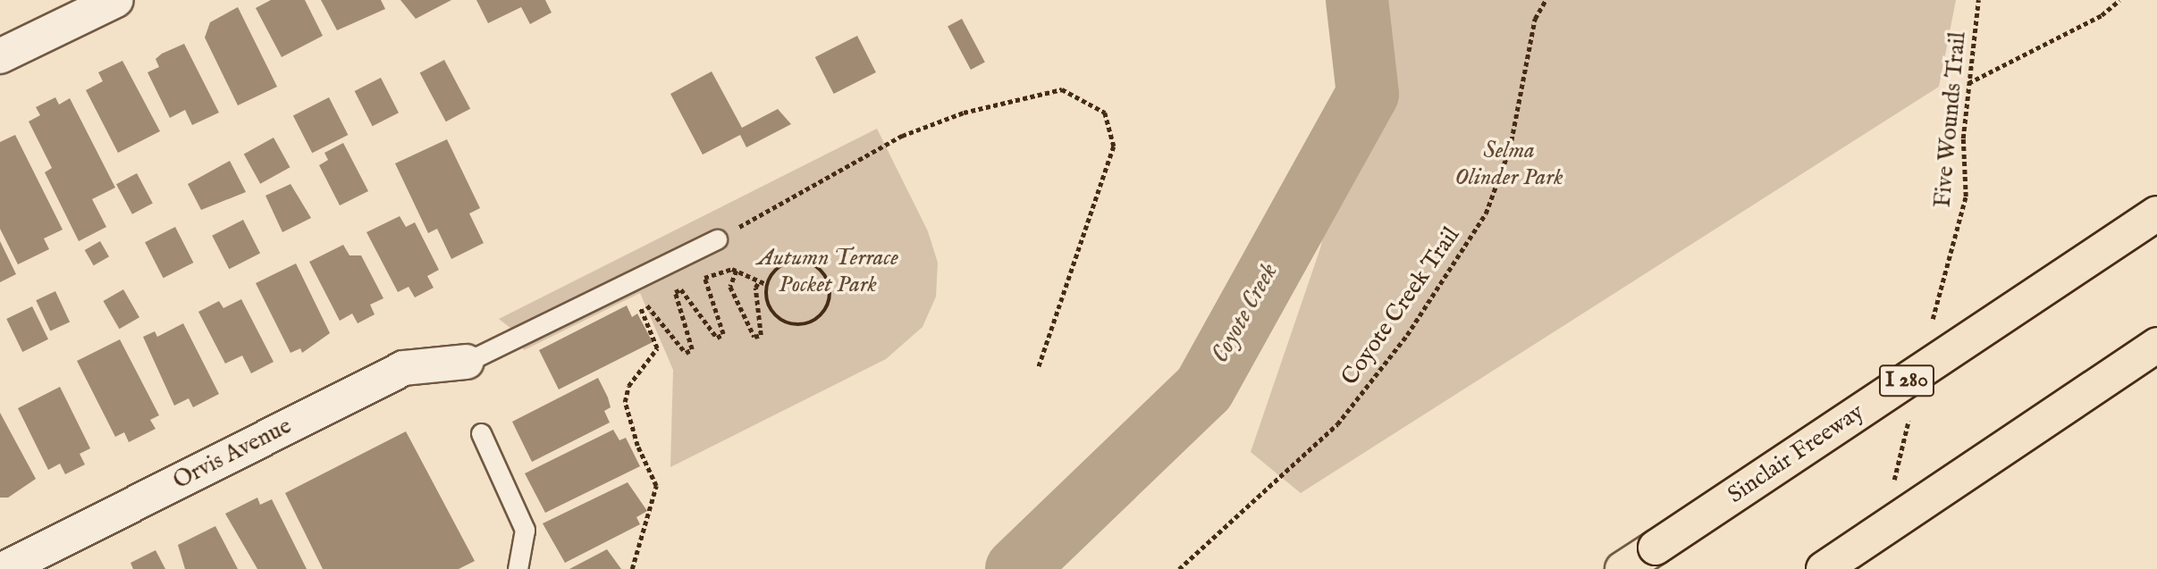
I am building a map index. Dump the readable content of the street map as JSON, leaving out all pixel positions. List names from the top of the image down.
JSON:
{
  "streets": {
    "highway": ["I 280", "Sinclair Freeway"],
    "street": ["Orvis Avenue"],
    "path": ["Five Wounds Trail", "Coyote Creek Trail"]
  },
  "water": ["Coyote Creek"],
  "parks": ["Selma Olinder Park", "Autumn Terrace Pocket Park"]
}
